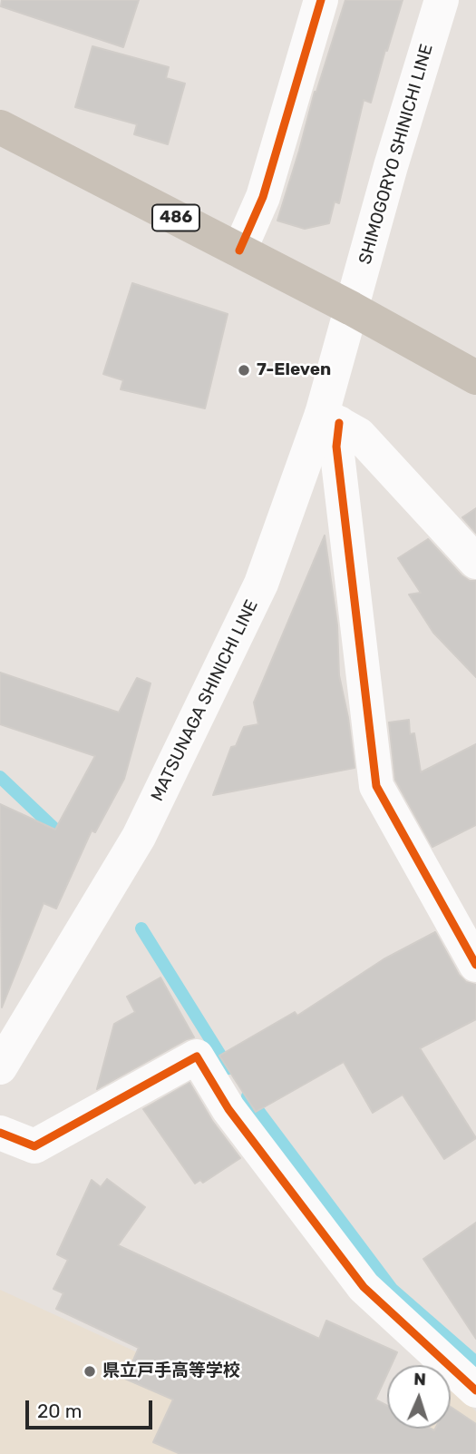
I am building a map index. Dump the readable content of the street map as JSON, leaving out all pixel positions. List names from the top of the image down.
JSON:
{
  "streets": {
    "highway": ["486"],
    "street": ["SHIMOGORYO SHINICHI LINE", "MATSUNAGA SHINICHI LINE"]
  },
  "crossings": [
    ["SHIMOGORYO SHINICHI LINE", "486"],
    ["SHIMOGORYO SHINICHI LINE", "MATSUNAGA SHINICHI LINE"],
    ["486", "MATSUNAGA SHINICHI LINE"]
  ],
  "places": ["7-Eleven", "県立戸手高等学校"],
  "scale_bar": "20 m",
  "north": "top"
}
